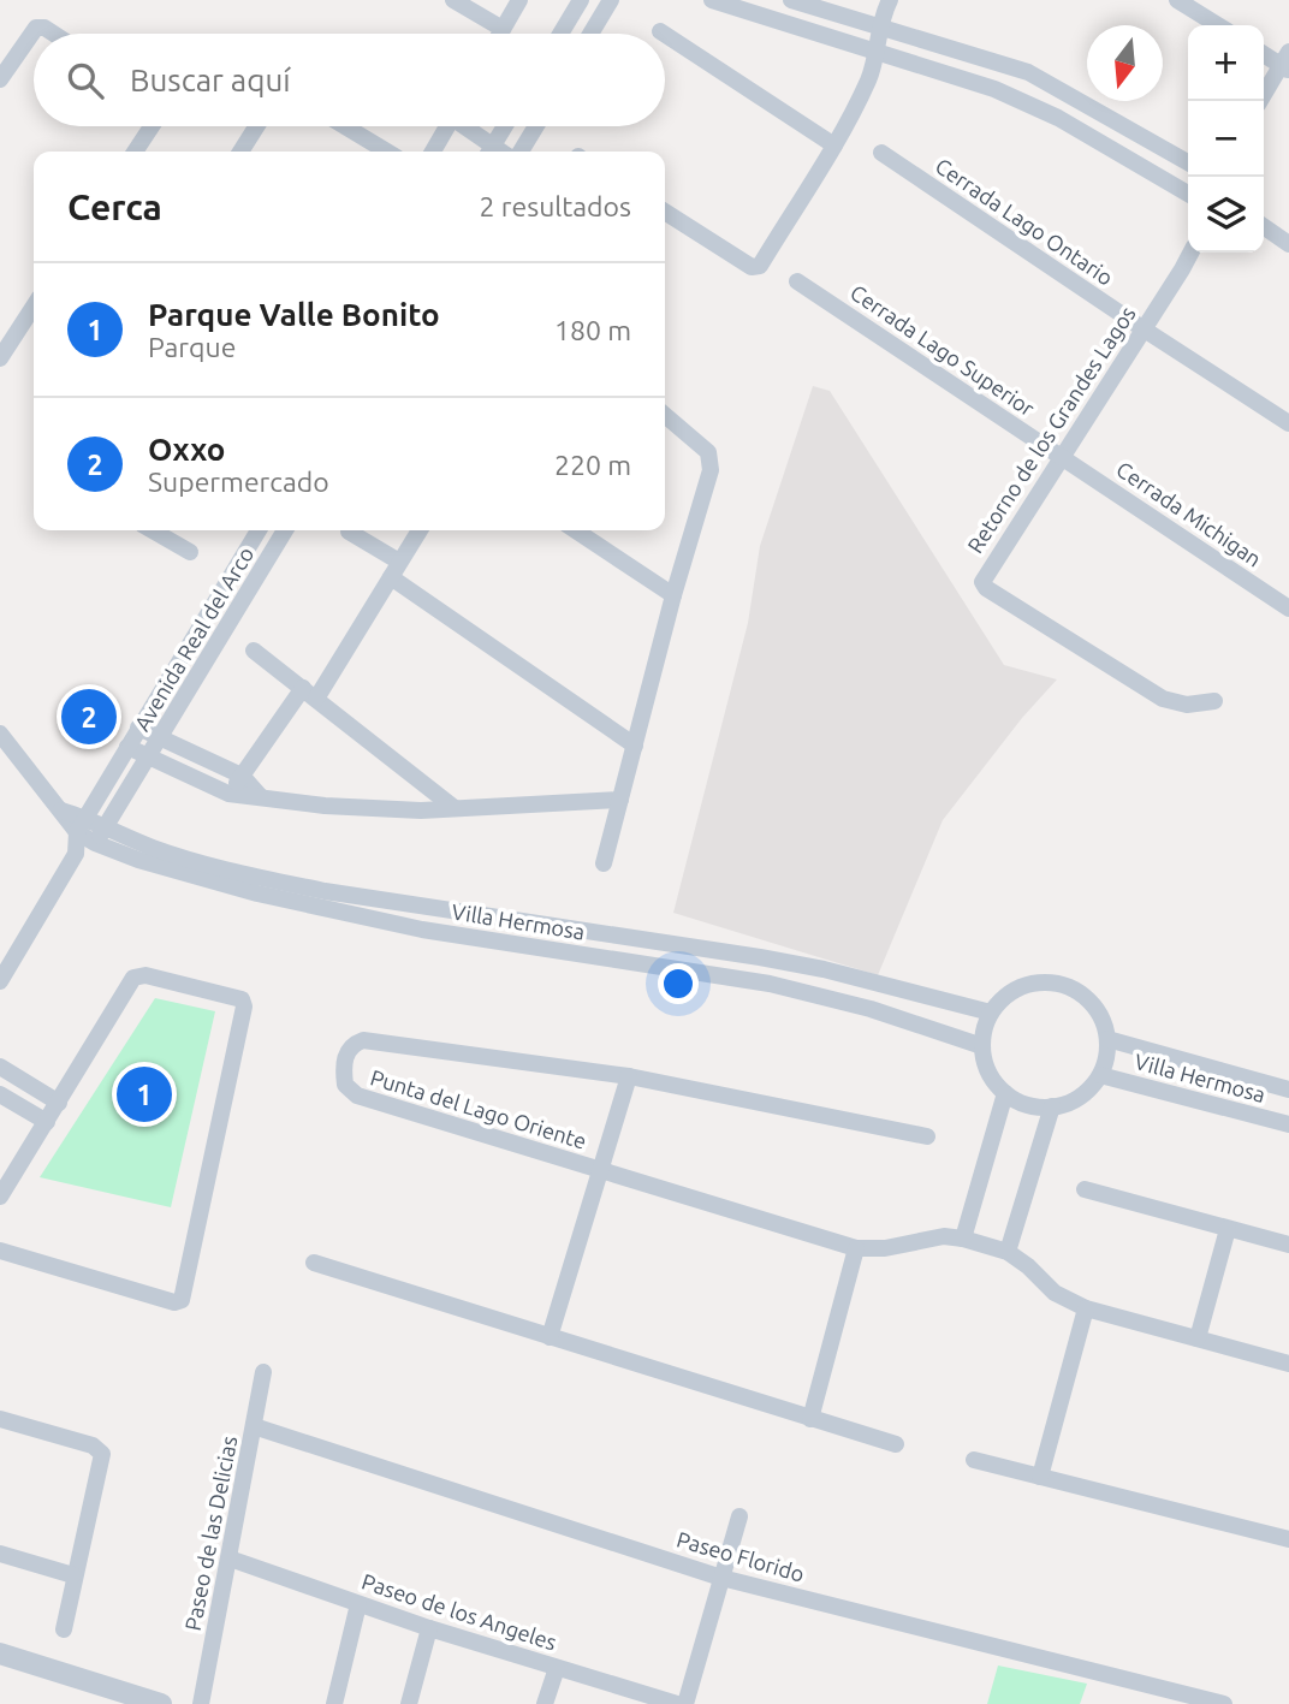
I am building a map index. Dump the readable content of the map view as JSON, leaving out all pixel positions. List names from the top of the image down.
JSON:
{
  "streets": {
    "street": [
      "Cerrada Lago Ontario",
      "Cerrada Lago Superior",
      "Retorno de los Grandes Lagos",
      "Cerrada Michigan",
      "Avenida Real del Arco",
      "Villa Hermosa",
      "Punta del Lago Oriente",
      "Paseo de las Delicias",
      "Paseo Florido",
      "Paseo de los Angeles"
    ]
  },
  "crossings": [
    ["Cerrada Lago Ontario", "Retorno de los Grandes Lagos"],
    ["Cerrada Lago Superior", "Retorno de los Grandes Lagos"],
    ["Cerrada Lago Superior", "Cerrada Michigan"],
    ["Retorno de los Grandes Lagos", "Cerrada Michigan"],
    ["Avenida Real del Arco", "Villa Hermosa"],
    ["Paseo de las Delicias", "Paseo Florido"],
    ["Paseo de las Delicias", "Paseo de los Angeles"]
  ],
  "north": "bottom",
  "page": {
    "map_buttons": ["+", "−"],
    "search": "Buscar aquí",
    "heading": ["Cerca", "2 resultados"],
    "list": [
      {
        "mark": "1",
        "name": "Parque Valle Bonito",
        "note": "Parque",
        "value": "180 m"
      },
      {
        "mark": "2",
        "name": "Oxxo",
        "note": "Supermercado",
        "value": "220 m"
      }
    ],
    "pins": ["2", "1"]
  }
}
